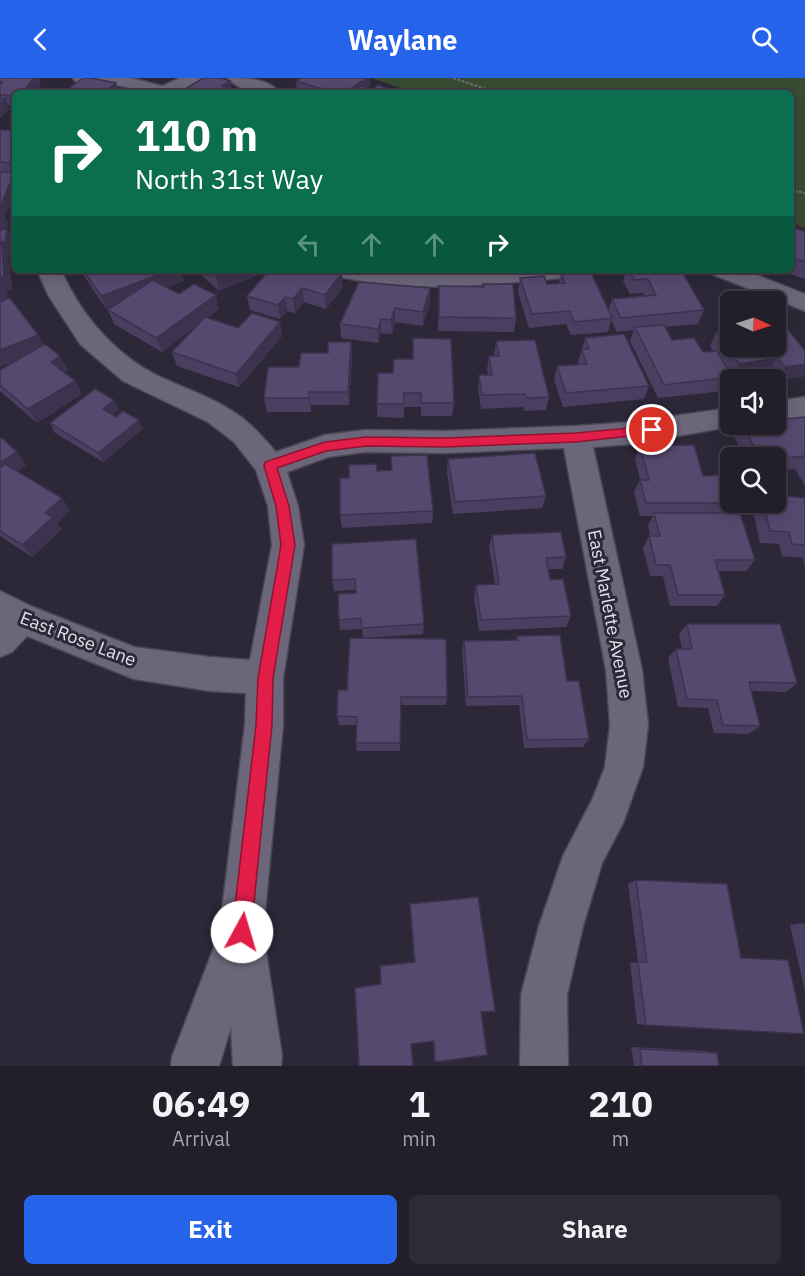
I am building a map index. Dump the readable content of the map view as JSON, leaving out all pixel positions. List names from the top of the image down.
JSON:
{
  "streets": {
    "street": ["East Marlette Avenue", "East Rose Lane"]
  },
  "north": "right",
  "page": {
    "header": "Waylane",
    "turn": ["110 m", "North 31st Way"],
    "eta": [
      "06:49",
      "Arrival",
      "1",
      "min",
      "210",
      "m"
    ],
    "buttons": ["Exit", "Share"]
  }
}
